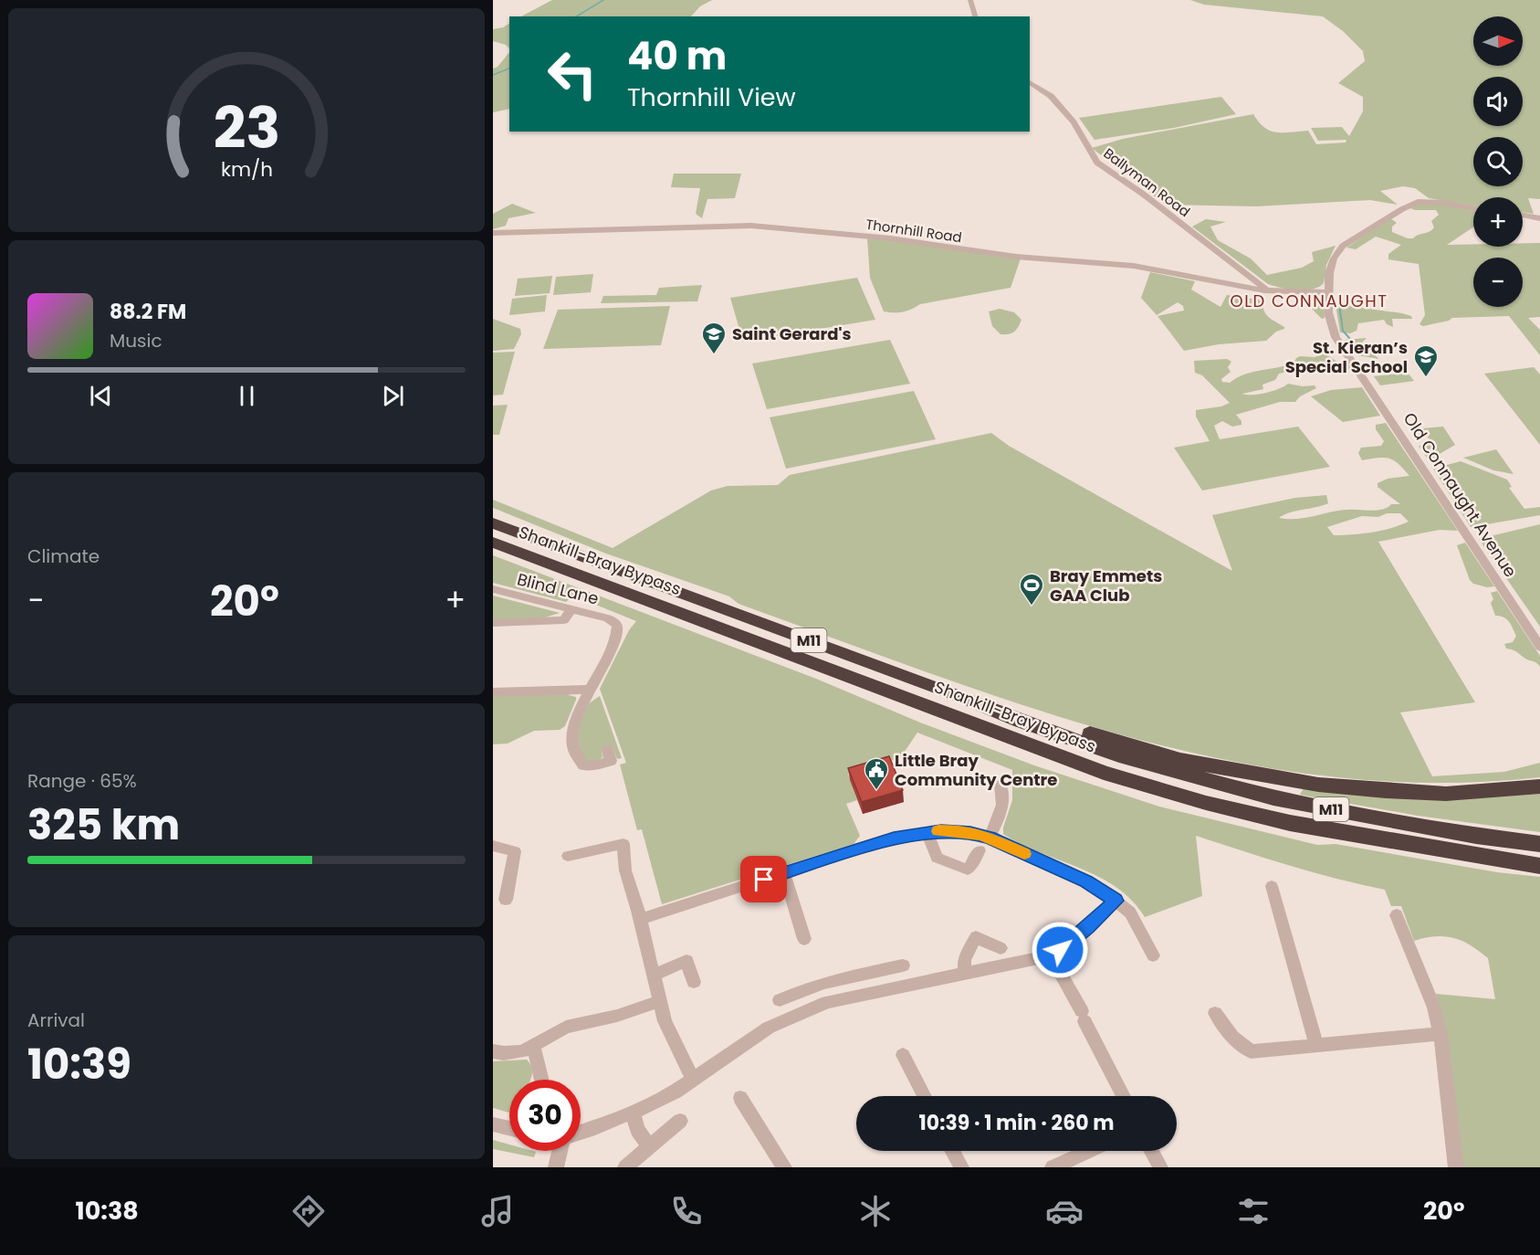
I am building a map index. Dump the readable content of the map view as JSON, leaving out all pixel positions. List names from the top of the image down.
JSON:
{
  "streets": {
    "highway": ["Shankill-Bray Bypass", "M11"],
    "street": [
      "Ballyman Road",
      "Thornhill Road",
      "Old Connaught Avenue",
      "Blind Lane"
    ]
  },
  "crossings": [
    ["Ballyman Road", "Thornhill Road"],
    ["Thornhill Road", "Old Connaught Avenue"]
  ],
  "districts": ["OLD CONNAUGHT"],
  "places": {
    "school or university": ["Saint Gerard's", "St. Kieran’s Special School"],
    "sports": ["Bray Emmets GAA Club"],
    "public building": ["Little Bray Community Centre"]
  },
  "north": "right",
  "page": {
    "map_buttons": ["+", "−"],
    "turn": ["40 m", "Thornhill View"],
    "song": ["88.2 FM", "Music"],
    "tile": [
      "Climate",
      ["Range · 65%", "325 km"],
      ["Arrival", "10:39"]
    ],
    "heat": ["−", "20°", "+"],
    "limit": "30",
    "trip": "10:39 · 1 min · 260 m",
    "tabs": ["10:38", "20°"],
    "gauge": ["23", "km/h"]
  }
}
